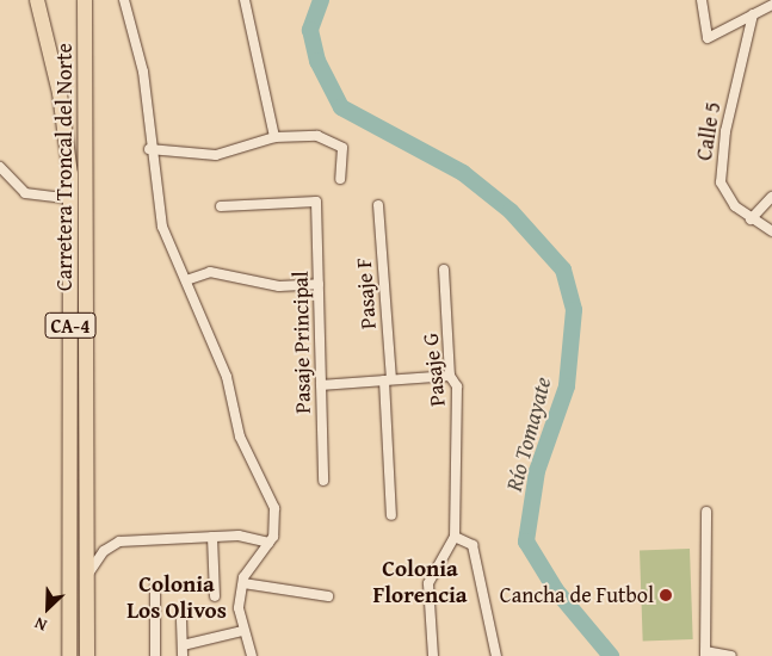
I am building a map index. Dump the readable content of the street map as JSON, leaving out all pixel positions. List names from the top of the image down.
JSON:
{
  "streets": {
    "main road": ["Carretera Troncal del Norte", "CA-4"],
    "street": [
      "Calle 5",
      "Pasaje F",
      "Pasaje Principal",
      "Pasaje G"
    ]
  },
  "districts": ["Colonia Florencia", "Colonia Los Olivos"],
  "water": ["Río Tomayate"],
  "places": ["Cancha de Futbol"],
  "north": "bottom left"
}
